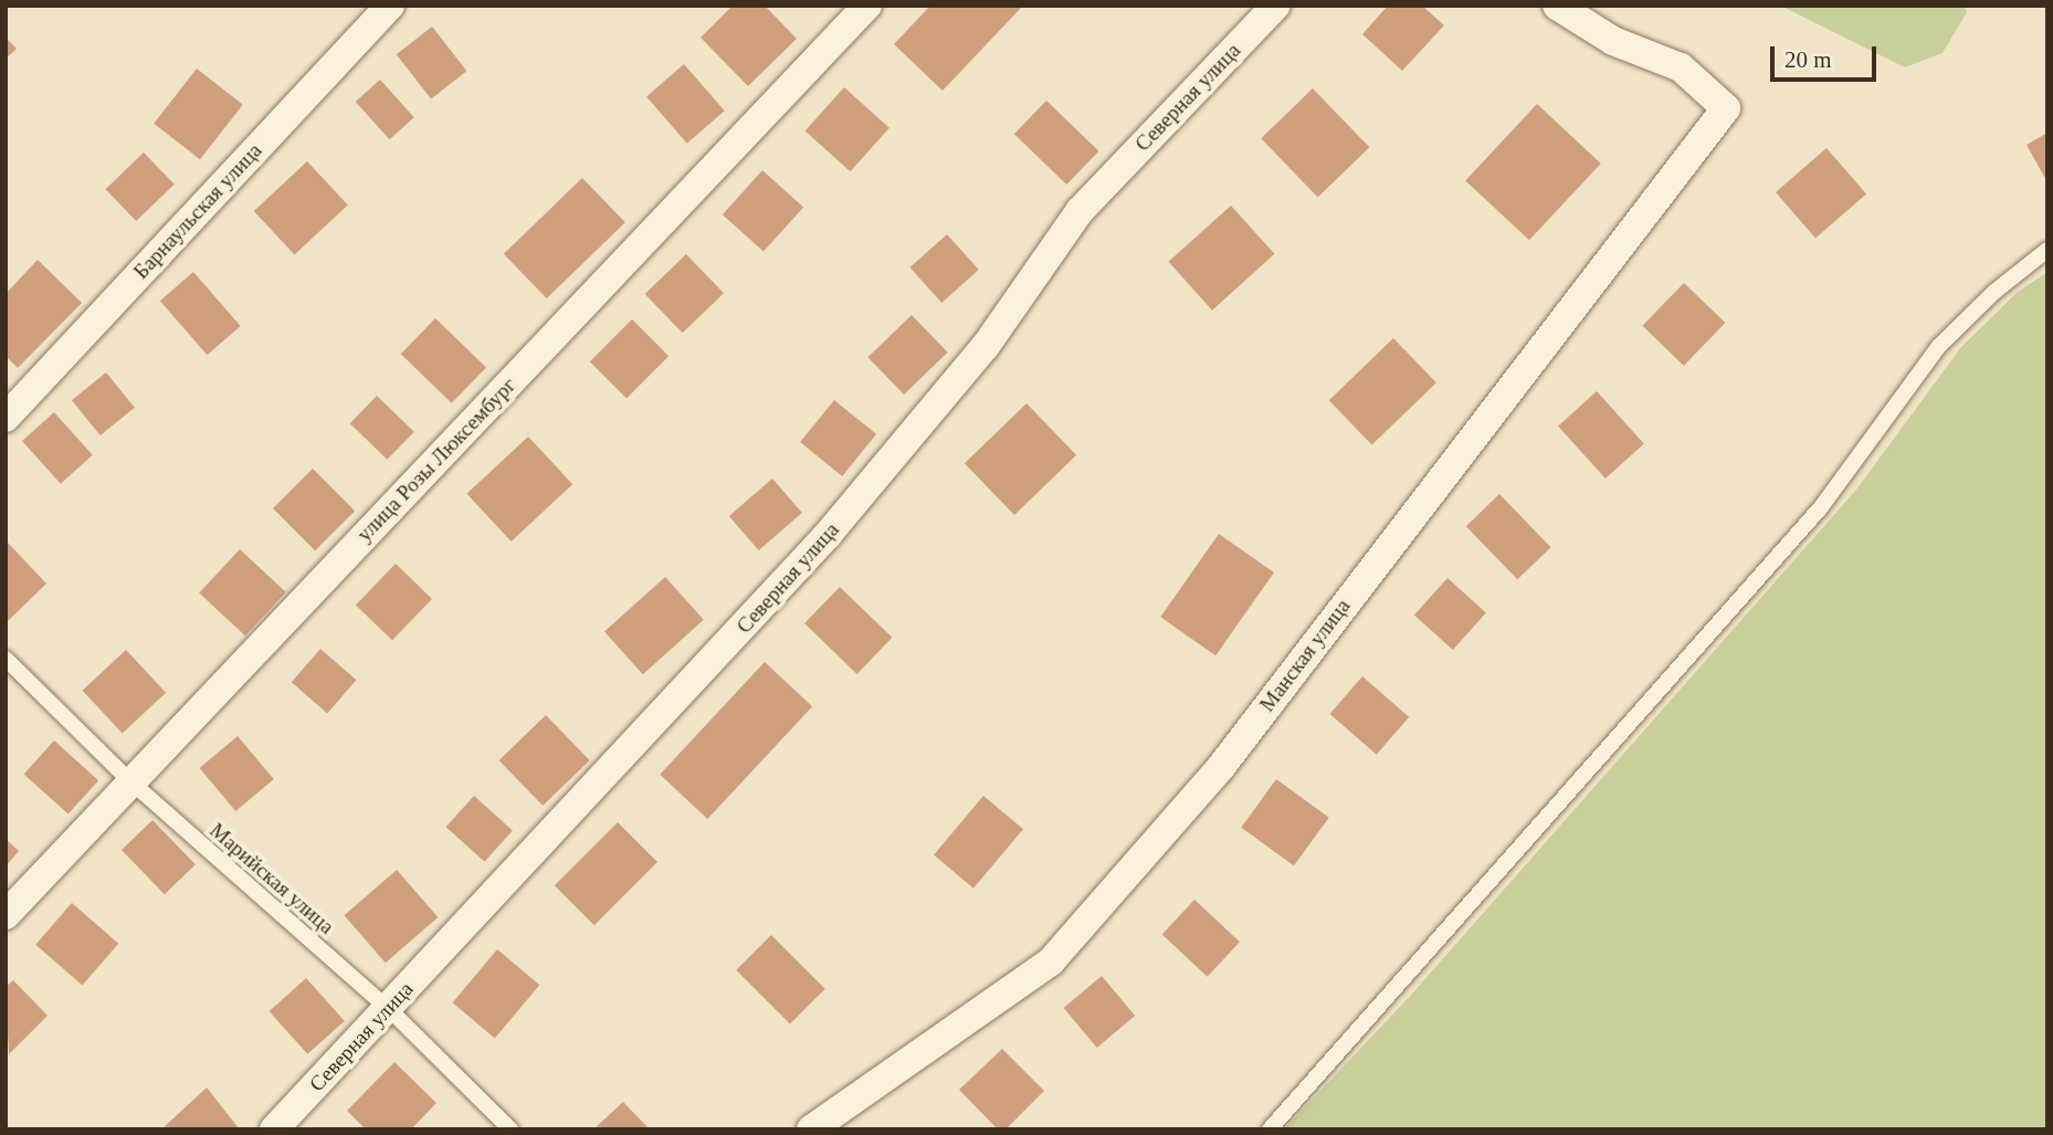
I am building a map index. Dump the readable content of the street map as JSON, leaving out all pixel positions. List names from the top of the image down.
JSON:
{
  "streets": {
    "street": [
      "Северная улица",
      "Барнаульская улица",
      "улица Розы Люксембург",
      "Манская улица"
    ],
    "lane": ["Марийская улица"]
  },
  "crossings": [
    ["Северная улица", "Марийская улица"],
    ["улица Розы Люксембург", "Марийская улица"]
  ],
  "scale_bar": "20 m"
}
